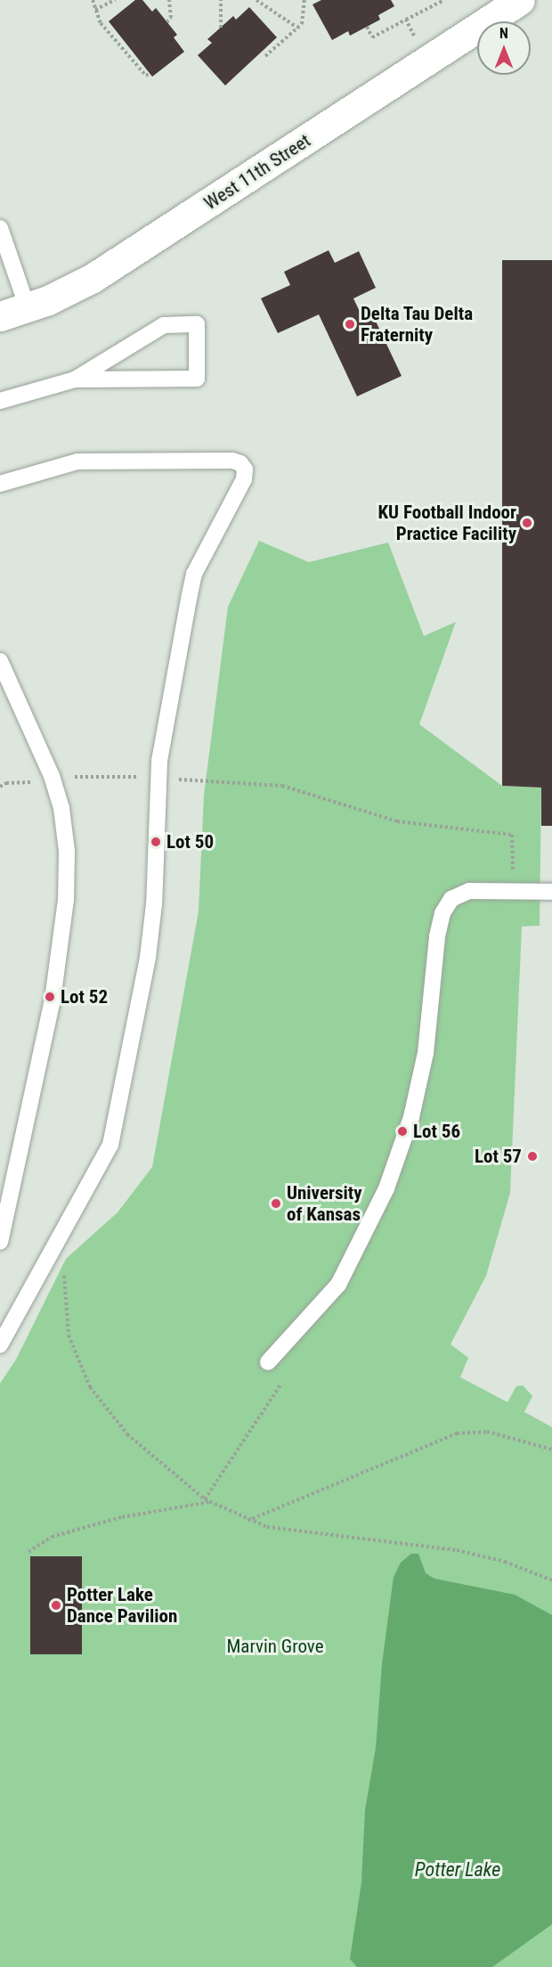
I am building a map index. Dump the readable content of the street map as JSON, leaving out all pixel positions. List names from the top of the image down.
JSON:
{
  "streets": {
    "street": ["West 11th Street"]
  },
  "water": ["Potter Lake"],
  "parks": ["Marvin Grove"],
  "places": [
    "Delta Tau Delta Fraternity",
    "KU Football Indoor Practice Facility",
    "Lot 50",
    "Lot 52",
    "Lot 56",
    "Lot 57",
    "University of Kansas",
    "Potter Lake Dance Pavilion"
  ],
  "north": "top"
}
